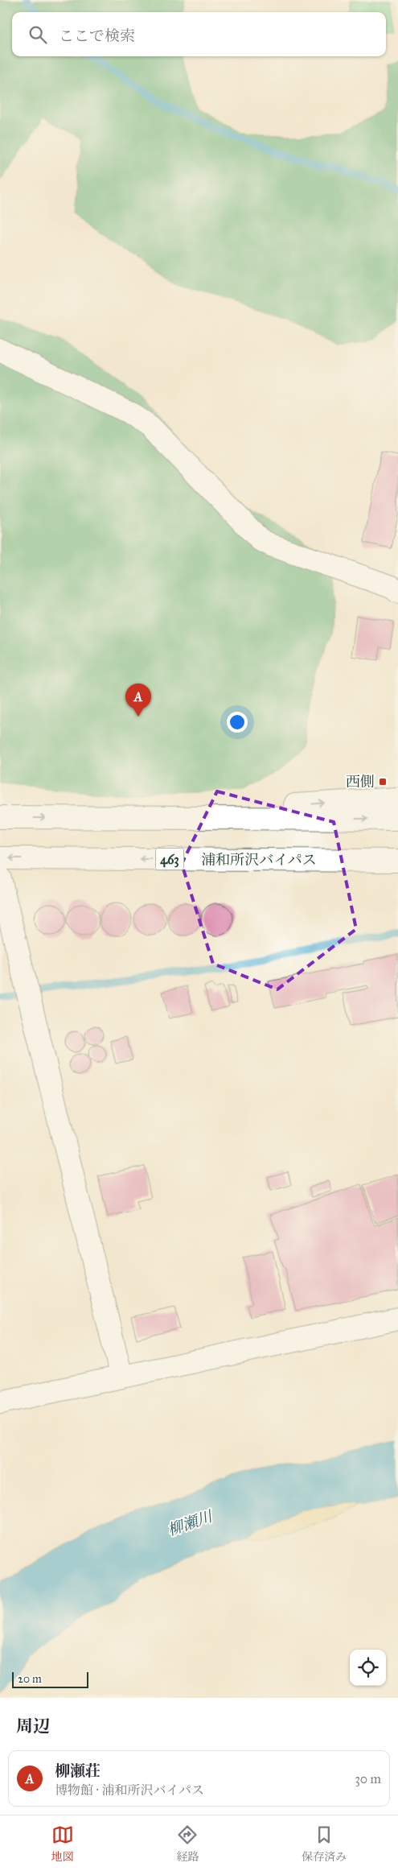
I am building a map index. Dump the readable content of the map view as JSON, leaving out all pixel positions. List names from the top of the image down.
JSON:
{
  "streets": {
    "main road": ["463", "浦和所沢バイパス"]
  },
  "water": ["柳瀬川"],
  "places": {
    "transit": ["西側"]
  },
  "scale_bar": "20 m",
  "page": {
    "search": "ここで検索",
    "pins": "A",
    "scale": "20 m",
    "heading": "周辺",
    "list": [
      {
        "mark": "A",
        "name": "柳瀬荘",
        "note": "博物館 · 浦和所沢バイパス",
        "value": "30 m"
      }
    ],
    "nav": ["地図", "経路", "保存済み"]
  }
}
